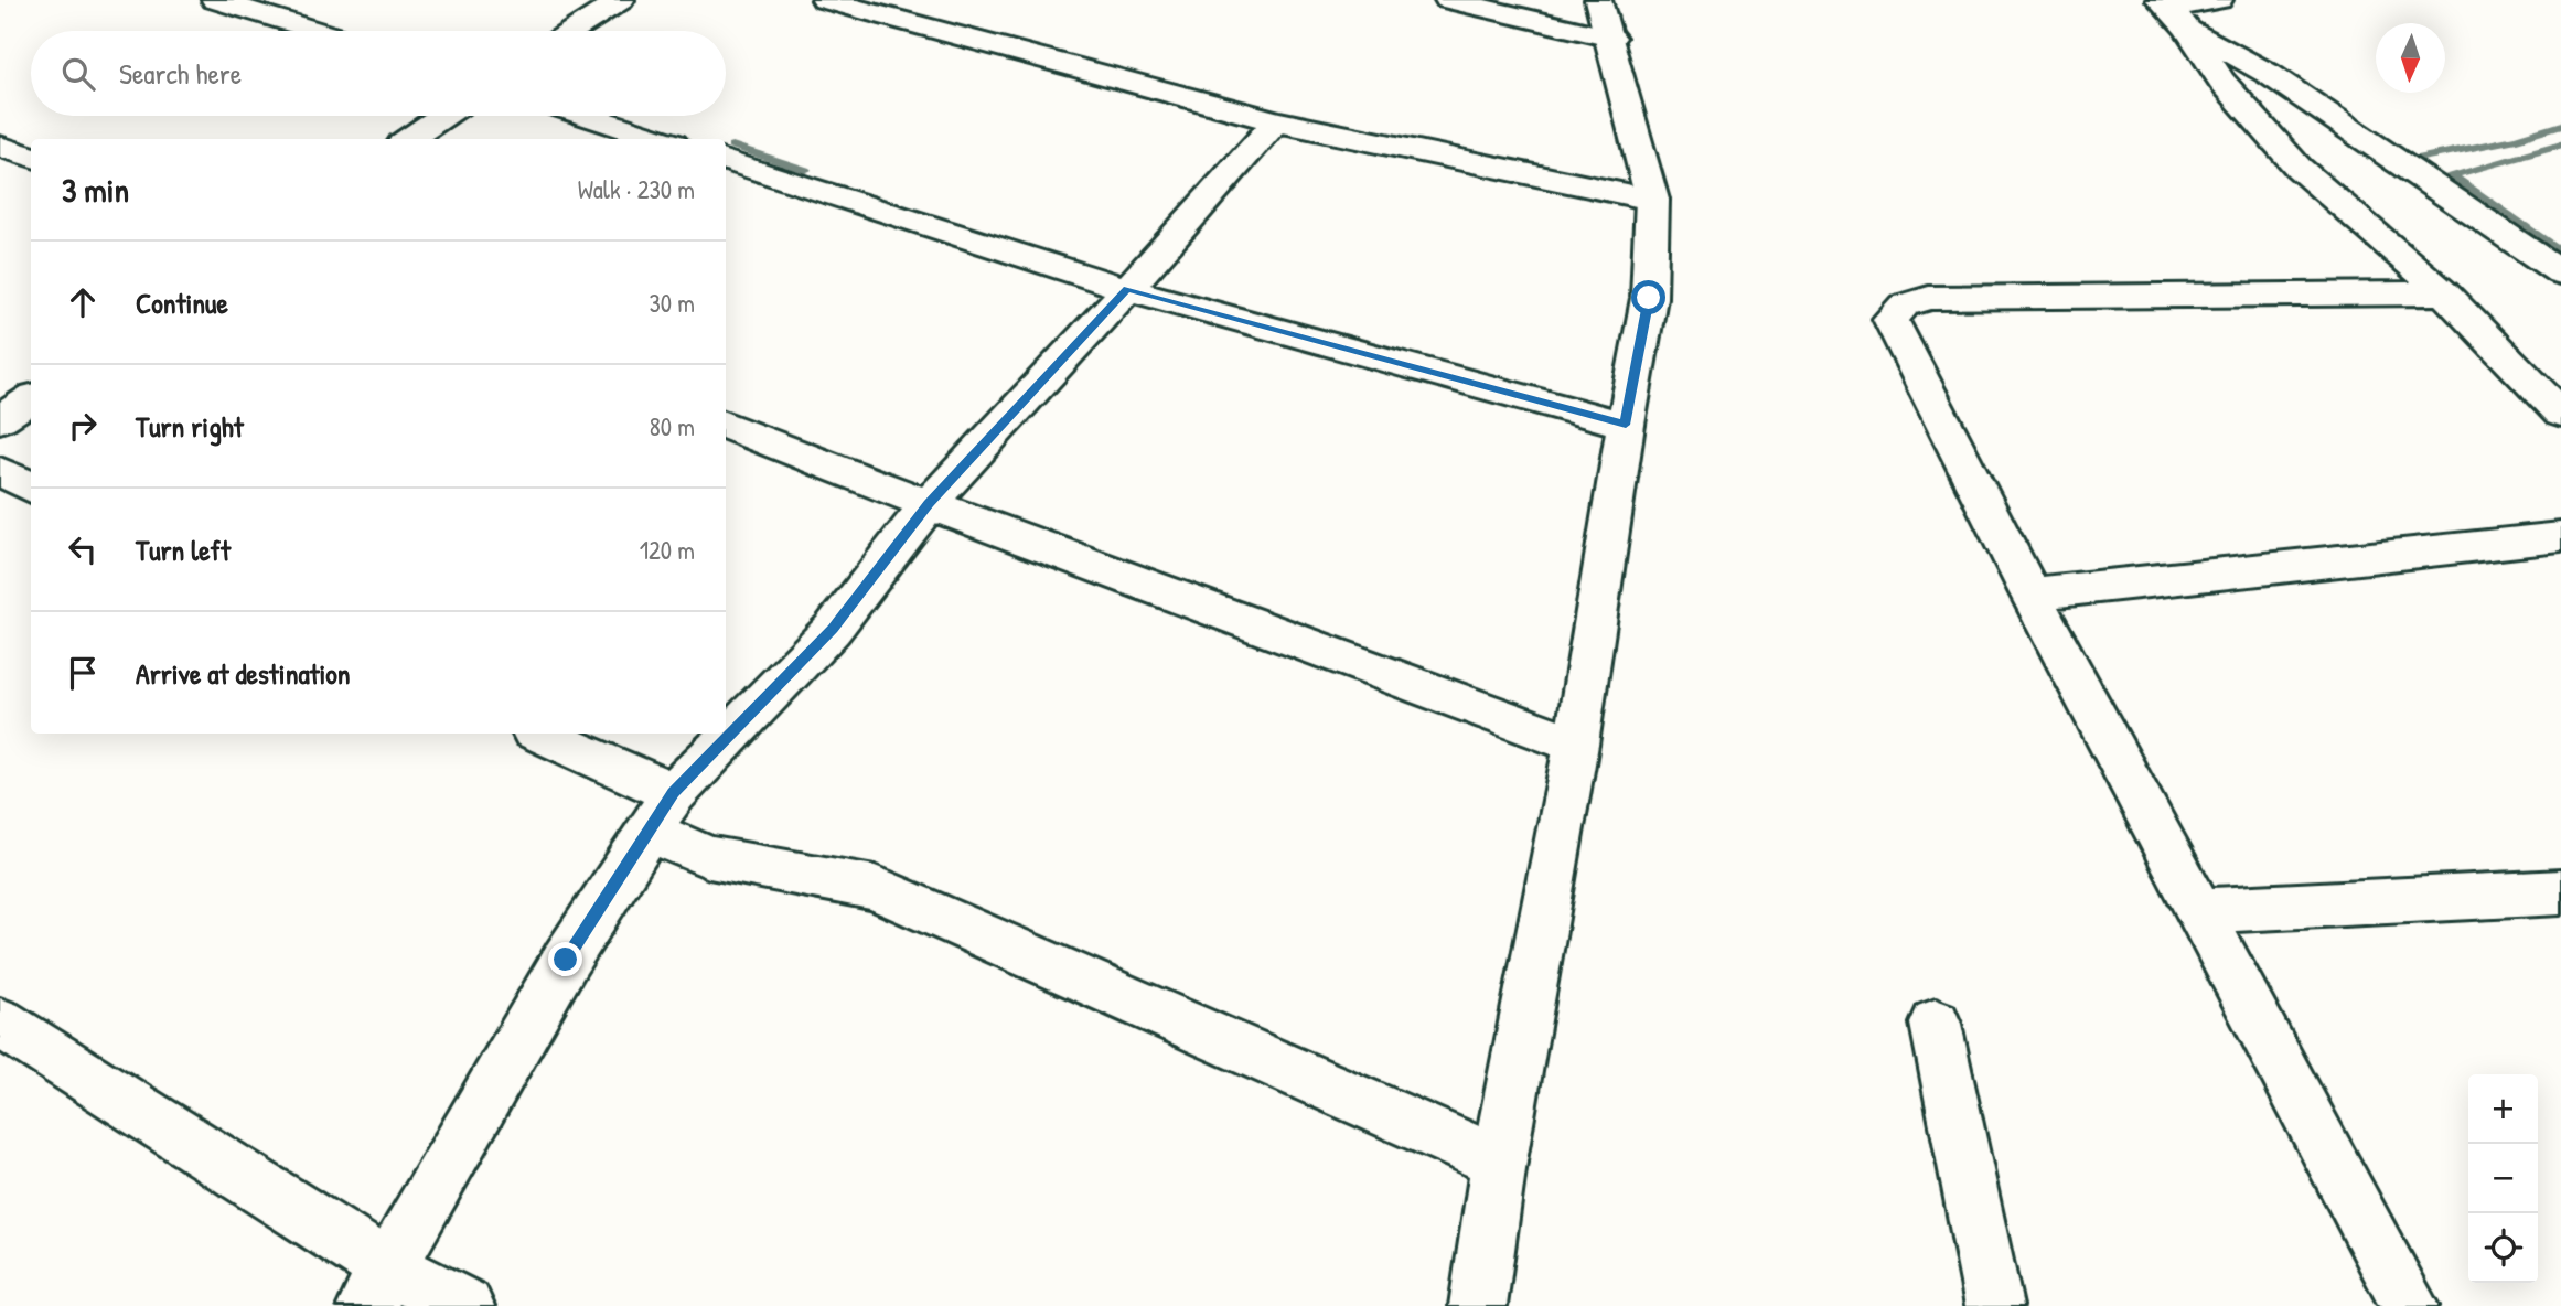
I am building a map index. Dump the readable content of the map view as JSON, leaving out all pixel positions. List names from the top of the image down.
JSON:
{
  "north": "bottom",
  "page": {
    "search": "Search here",
    "heading": ["3 min", "Walk · 230 m"],
    "list": [
      ["Continue", "30 m"],
      ["Turn right", "80 m"],
      ["Turn left", "120 m"],
      "Arrive at destination"
    ],
    "map_buttons": ["+", "−"]
  }
}
